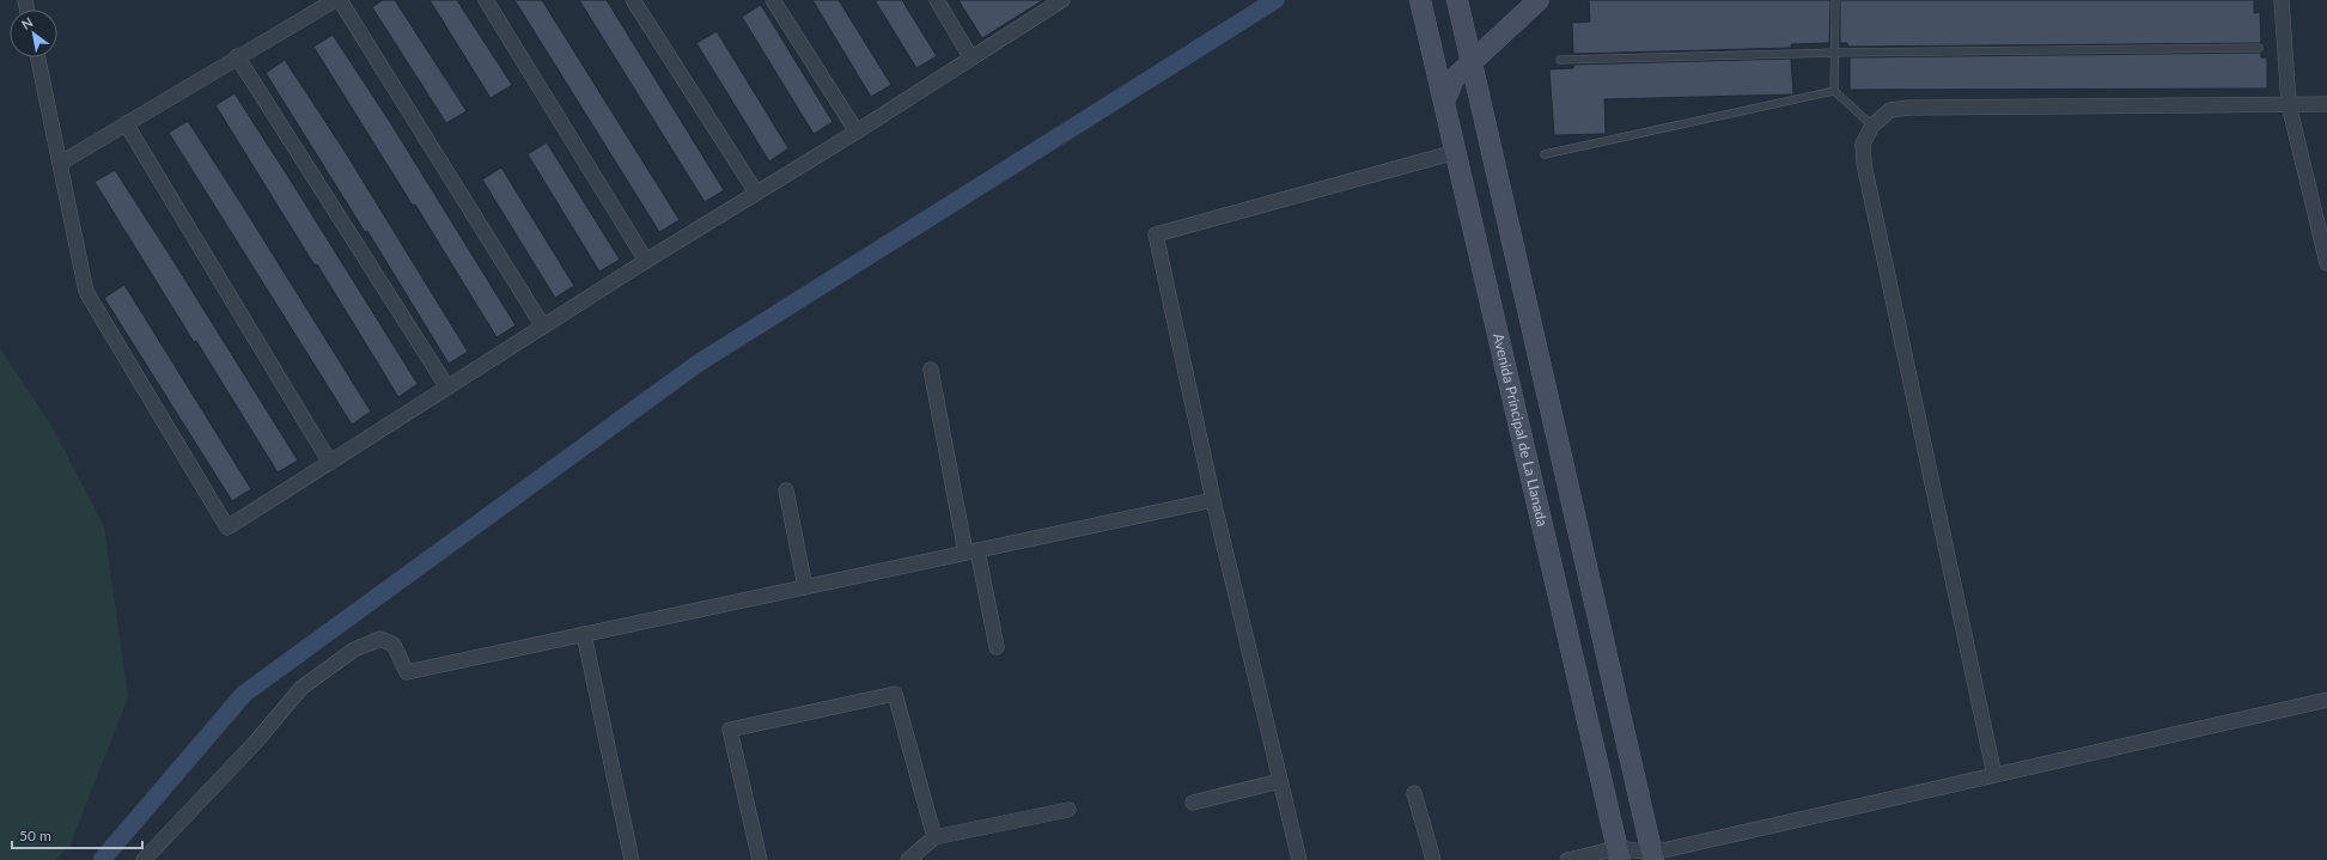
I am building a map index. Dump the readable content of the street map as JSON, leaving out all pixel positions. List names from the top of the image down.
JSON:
{
  "streets": {
    "main road": ["Avenida Principal de La Llanada"]
  },
  "scale_bar": "50 m",
  "north": "top left"
}
